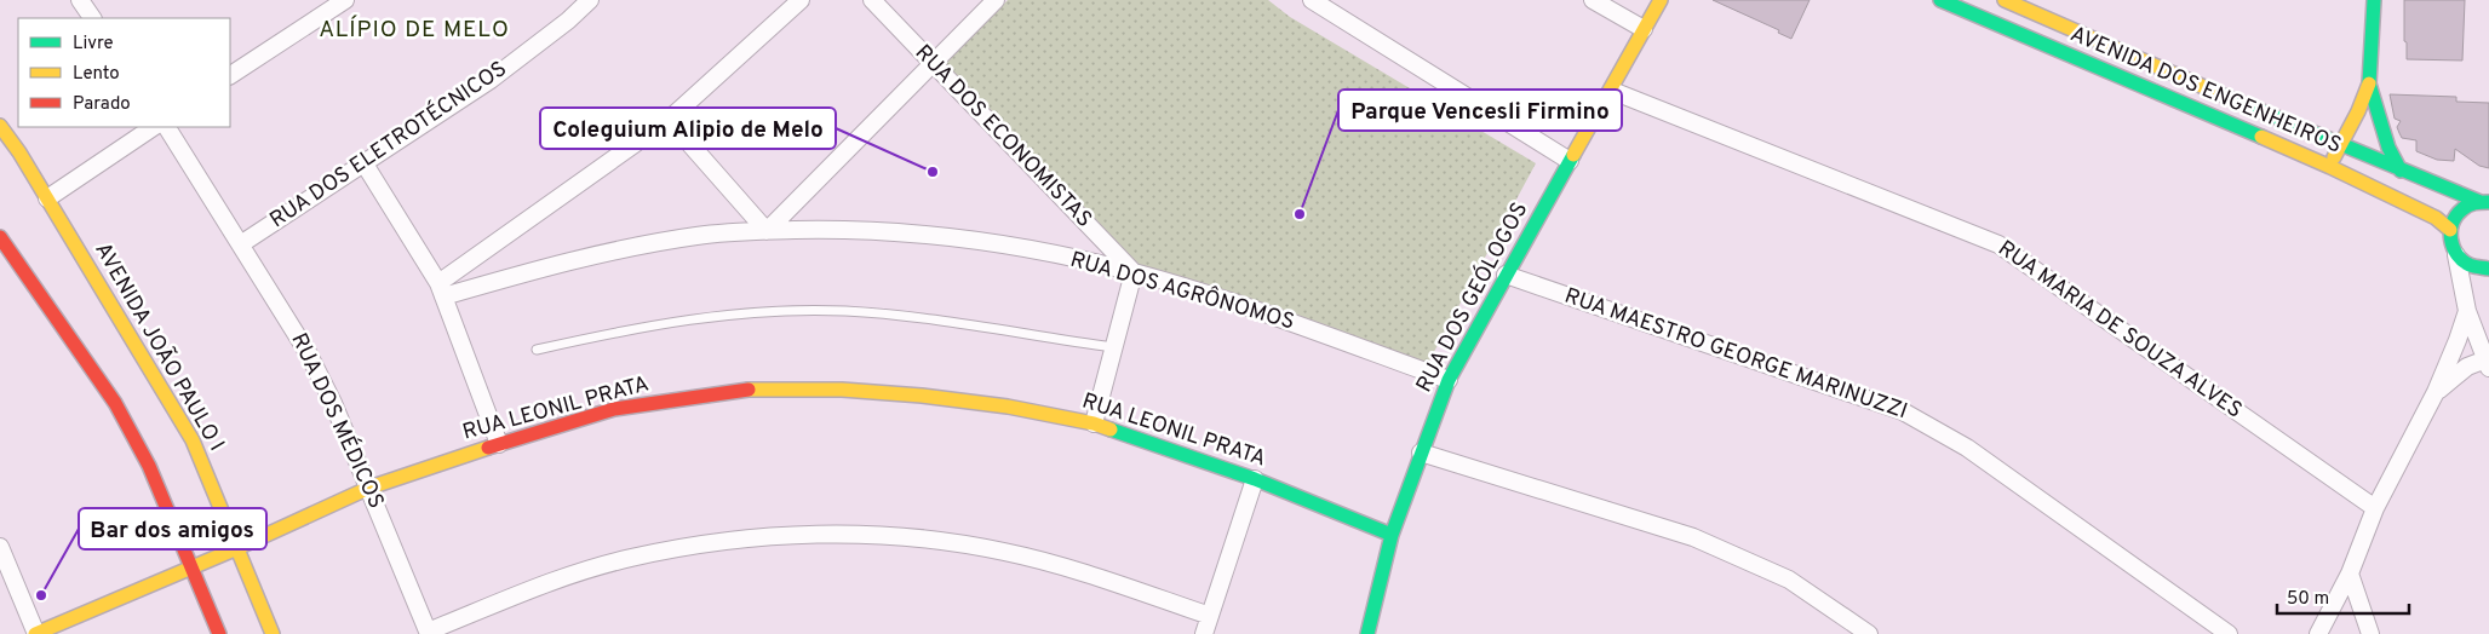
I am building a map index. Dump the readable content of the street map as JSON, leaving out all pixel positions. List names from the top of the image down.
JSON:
{
  "streets": {
    "street": [
      "AVENIDA DOS ENGENHEIROS",
      "RUA DOS ECONOMISTAS",
      "RUA DOS ELETROTÉCNICOS",
      "RUA DOS AGRÔNOMOS",
      "RUA DOS GEÓLOGOS",
      "RUA MARIA DE SOUZA ALVES",
      "AVENIDA JOÃO PAULO I",
      "RUA MAESTRO GEORGE MARINUZZI",
      "RUA LEONIL PRATA",
      "RUA DOS MÉDICOS"
    ]
  },
  "crossings": [
    ["RUA DOS ECONOMISTAS", "RUA DOS AGRÔNOMOS"],
    ["RUA DOS ELETROTÉCNICOS", "RUA DOS MÉDICOS"],
    ["RUA DOS AGRÔNOMOS", "RUA DOS GEÓLOGOS"],
    ["RUA DOS GEÓLOGOS", "RUA MARIA DE SOUZA ALVES"],
    ["RUA DOS GEÓLOGOS", "RUA MAESTRO GEORGE MARINUZZI"],
    ["RUA DOS GEÓLOGOS", "RUA LEONIL PRATA"],
    ["AVENIDA JOÃO PAULO I", "RUA LEONIL PRATA"],
    ["RUA LEONIL PRATA", "RUA DOS MÉDICOS"]
  ],
  "districts": ["ALÍPIO DE MELO"],
  "places": ["Coleguium Alipio de Melo", "Parque Vencesli Firmino", "Bar dos amigos"],
  "legend": ["Livre", "Lento", "Parado"],
  "scale_bar": "50 m"
}
